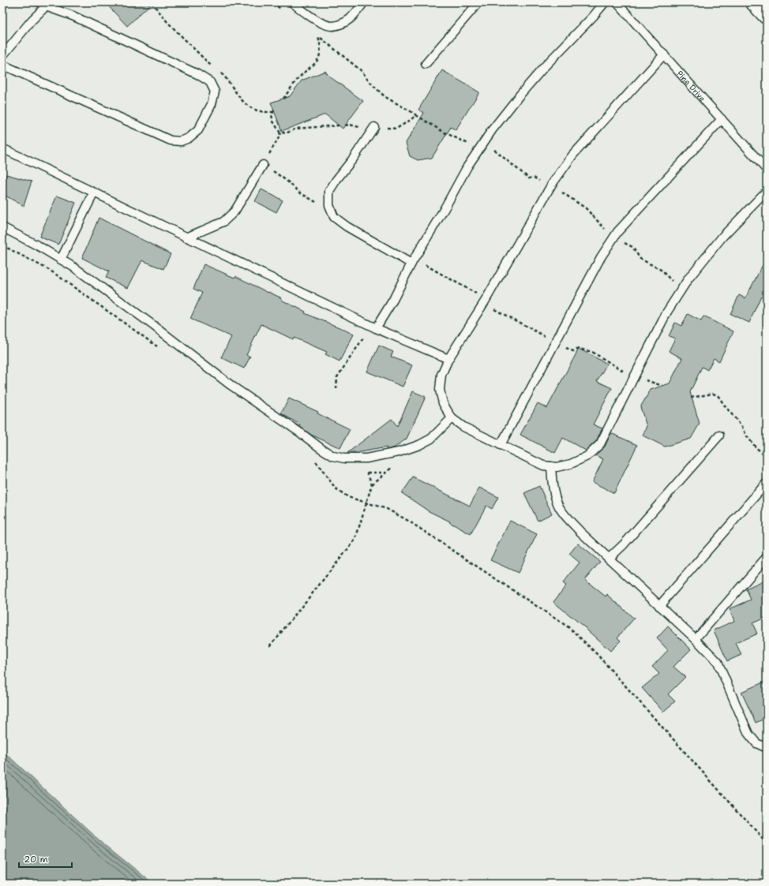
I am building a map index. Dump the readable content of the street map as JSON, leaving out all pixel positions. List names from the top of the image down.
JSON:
{
  "streets": {
    "lane": ["Pine Drive"]
  },
  "scale_bar": "20 m"
}
